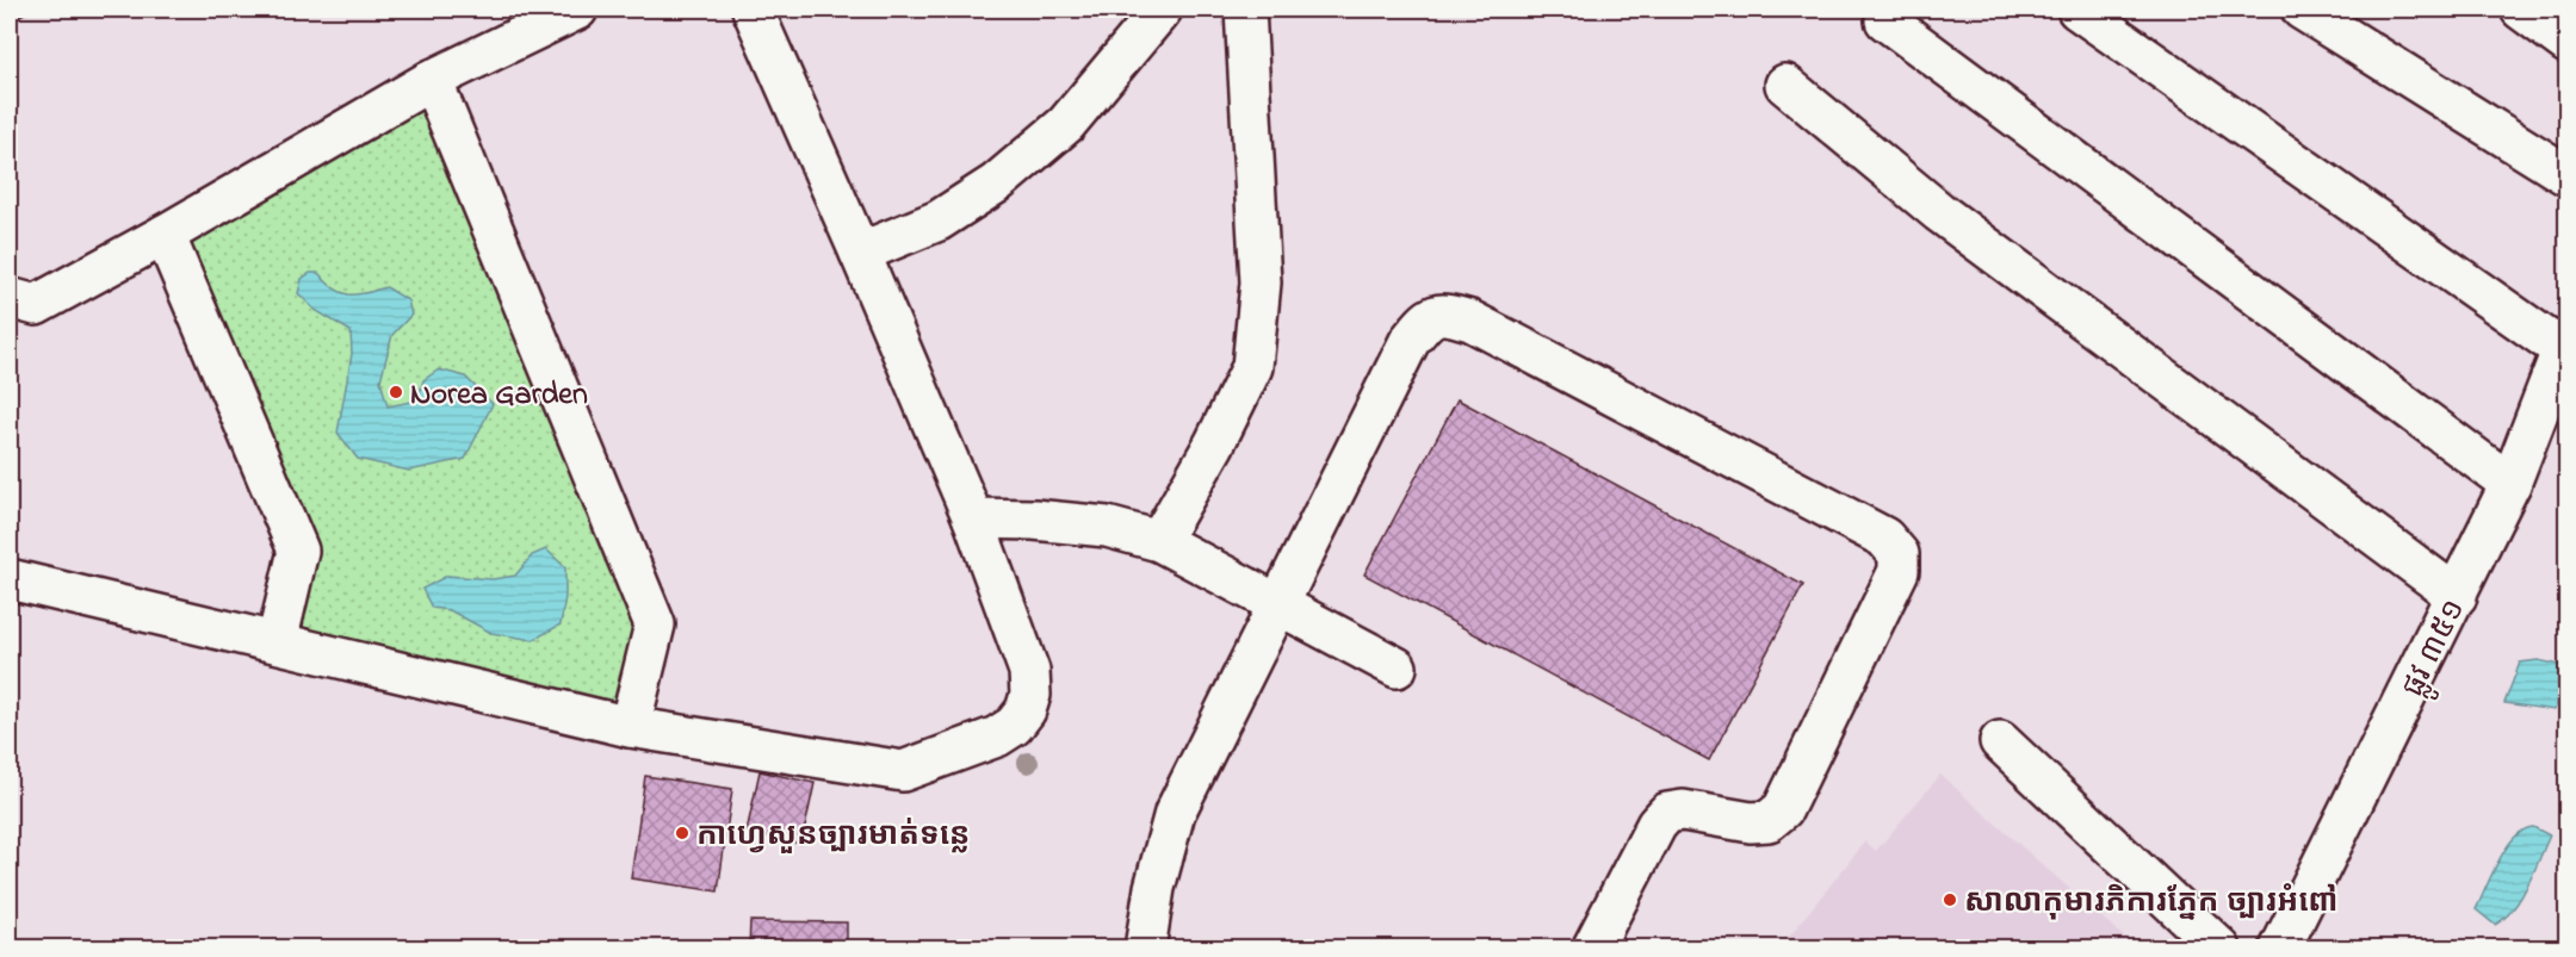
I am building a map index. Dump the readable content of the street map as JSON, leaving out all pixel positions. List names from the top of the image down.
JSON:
{
  "streets": {
    "street": ["ផ្លូវ ៣៥១"]
  },
  "places": ["Norea Garden", "កាហ្វេសួនច្បារមាត់ទន្លេ", "សាលាកុមារភិការភ្នែក ច្បារអំពៅ"]
}
